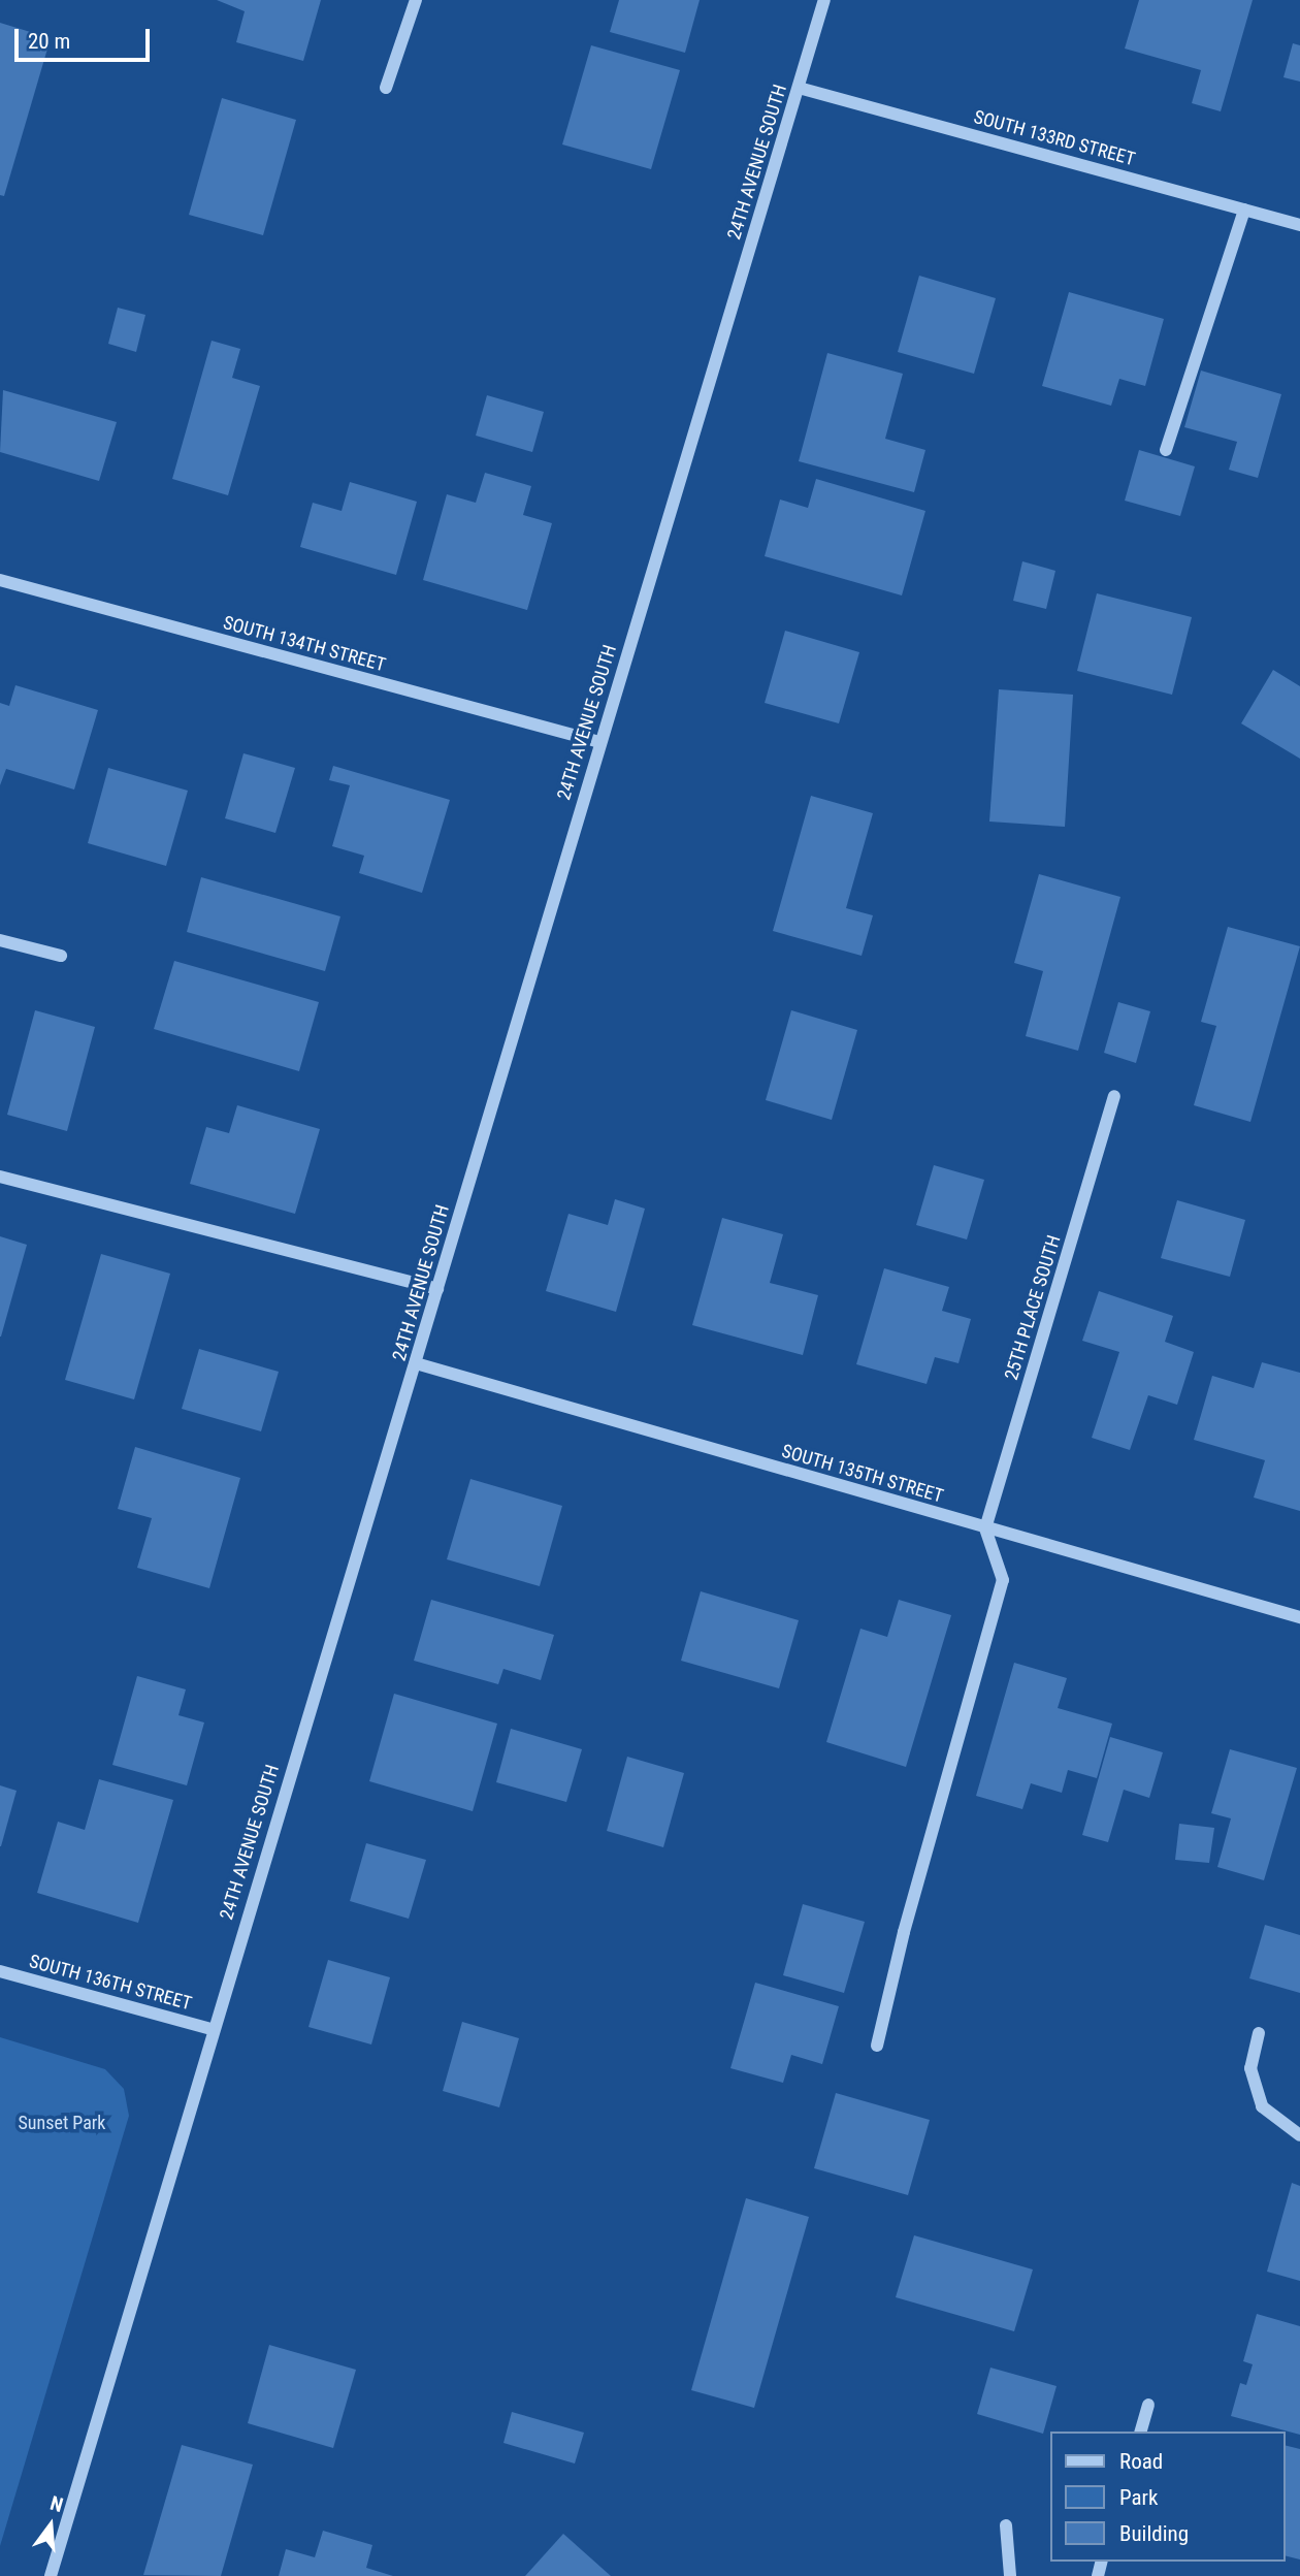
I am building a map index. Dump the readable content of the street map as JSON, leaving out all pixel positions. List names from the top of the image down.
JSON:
{
  "streets": {
    "street": [
      "SOUTH 133RD STREET",
      "24TH AVENUE SOUTH",
      "SOUTH 134TH STREET",
      "25TH PLACE SOUTH",
      "SOUTH 135TH STREET",
      "SOUTH 136TH STREET"
    ]
  },
  "crossings": [
    ["SOUTH 133RD STREET", "24TH AVENUE SOUTH"],
    ["24TH AVENUE SOUTH", "SOUTH 134TH STREET"],
    ["24TH AVENUE SOUTH", "SOUTH 135TH STREET"],
    ["24TH AVENUE SOUTH", "SOUTH 136TH STREET"],
    ["25TH PLACE SOUTH", "SOUTH 135TH STREET"]
  ],
  "parks": ["Sunset Park"],
  "legend": ["Road", "Park", "Building"],
  "scale_bar": "20 m",
  "north": "top"
}
